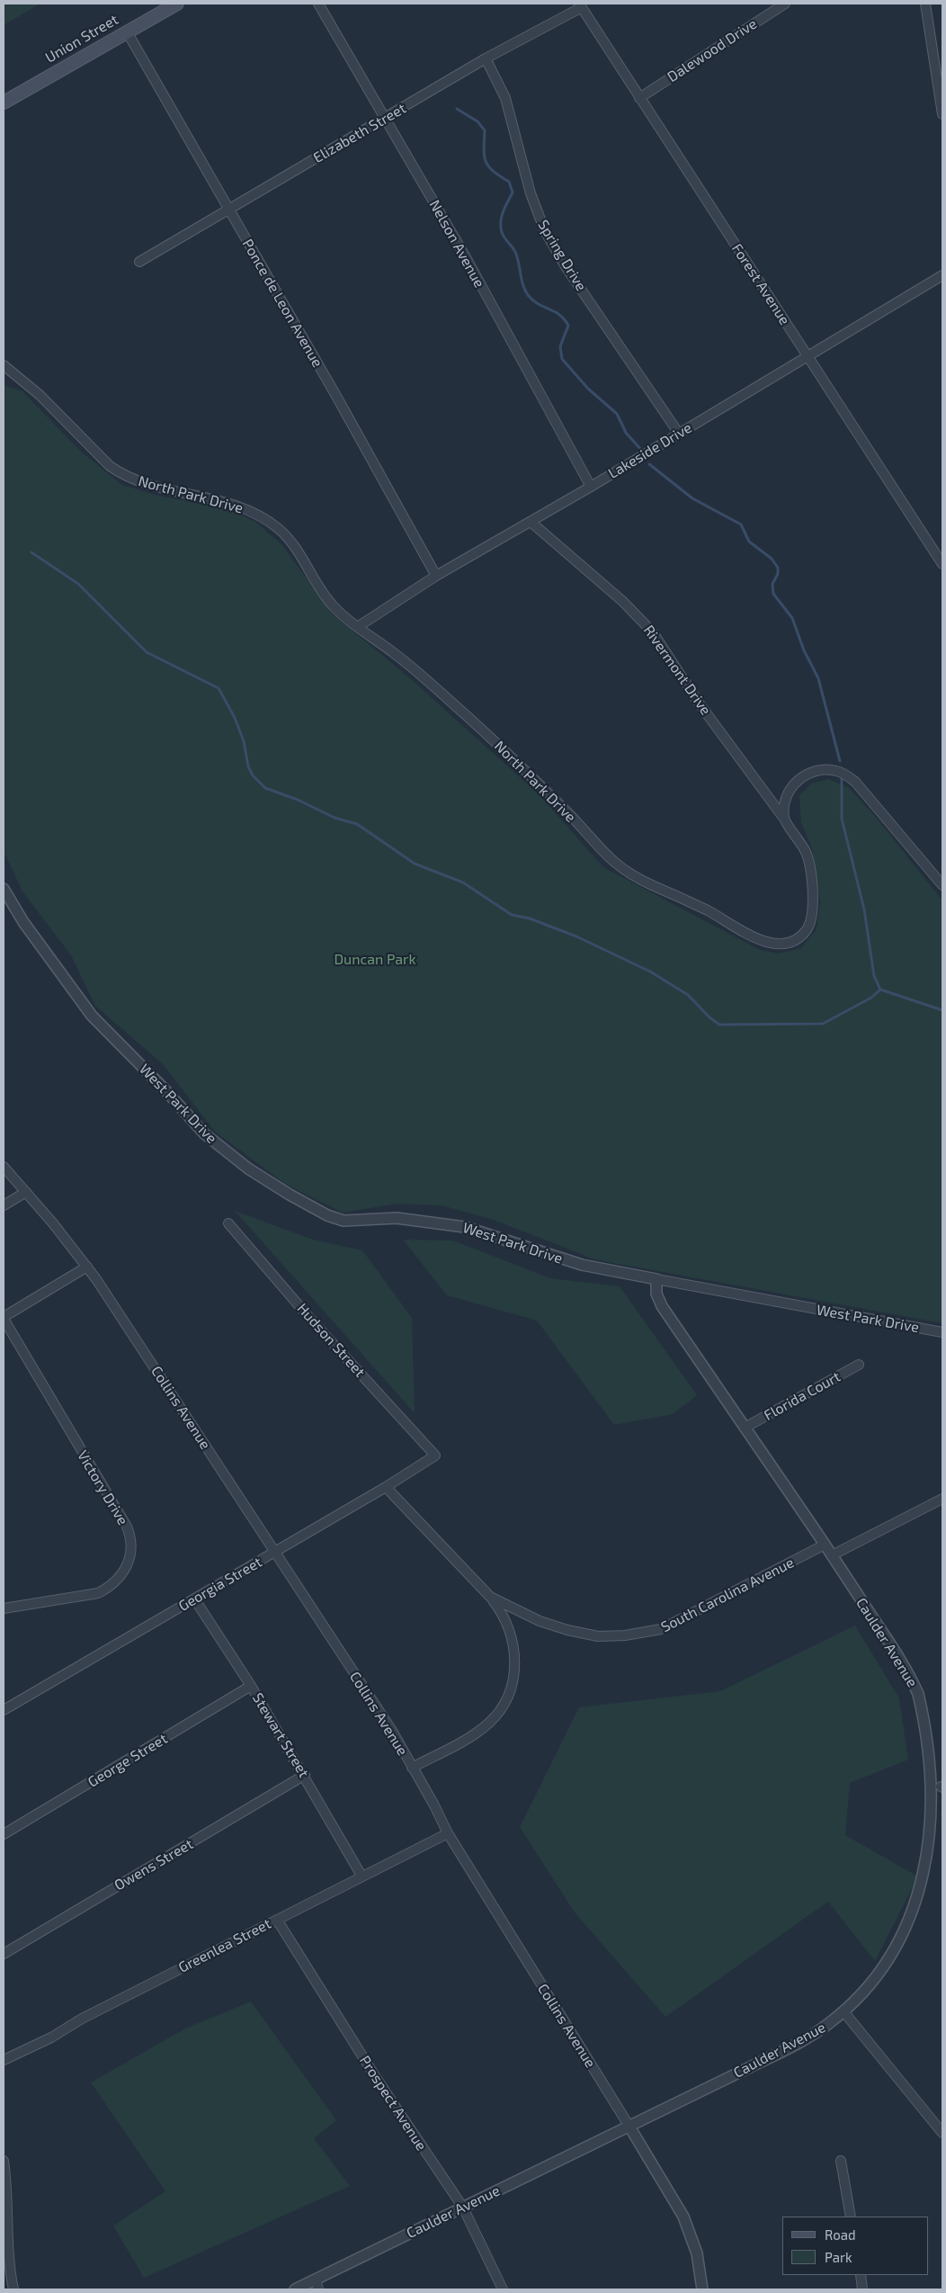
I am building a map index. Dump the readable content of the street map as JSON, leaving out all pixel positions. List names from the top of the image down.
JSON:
{
  "streets": {
    "main road": ["Union Street"],
    "street": [
      "Dalewood Drive",
      "Elizabeth Street",
      "Nelson Avenue",
      "Spring Drive",
      "Forest Avenue",
      "Ponce de Leon Avenue",
      "Lakeside Drive",
      "North Park Drive",
      "Rivermont Drive",
      "West Park Drive",
      "Hudson Street",
      "Florida Court",
      "Collins Avenue",
      "Victory Drive",
      "Georgia Street",
      "South Carolina Avenue",
      "Caulder Avenue",
      "Stewart Street",
      "George Street",
      "Owens Street",
      "Greenlea Street",
      "Prospect Avenue"
    ]
  },
  "crossings": [
    ["Union Street", "Ponce de Leon Avenue"],
    ["Dalewood Drive", "Forest Avenue"],
    ["Elizabeth Street", "Nelson Avenue"],
    ["Elizabeth Street", "Spring Drive"],
    ["Elizabeth Street", "Forest Avenue"],
    ["Elizabeth Street", "Ponce de Leon Avenue"],
    ["Nelson Avenue", "Lakeside Drive"],
    ["Spring Drive", "Lakeside Drive"],
    ["Forest Avenue", "Lakeside Drive"],
    ["Ponce de Leon Avenue", "Lakeside Drive"],
    ["Lakeside Drive", "North Park Drive"],
    ["Lakeside Drive", "Rivermont Drive"],
    ["North Park Drive", "Rivermont Drive"],
    ["West Park Drive", "Caulder Avenue"],
    ["Hudson Street", "Georgia Street"],
    ["Florida Court", "Caulder Avenue"],
    ["Collins Avenue", "Georgia Street"],
    ["Collins Avenue", "Caulder Avenue"],
    ["Collins Avenue", "Greenlea Street"],
    ["Georgia Street", "South Carolina Avenue"],
    ["Georgia Street", "Stewart Street"],
    ["South Carolina Avenue", "Caulder Avenue"],
    ["Caulder Avenue", "Prospect Avenue"],
    ["Stewart Street", "George Street"],
    ["Stewart Street", "Owens Street"],
    ["Stewart Street", "Greenlea Street"],
    ["Greenlea Street", "Prospect Avenue"]
  ],
  "parks": ["Duncan Park"],
  "legend": ["Road", "Park"]
}
